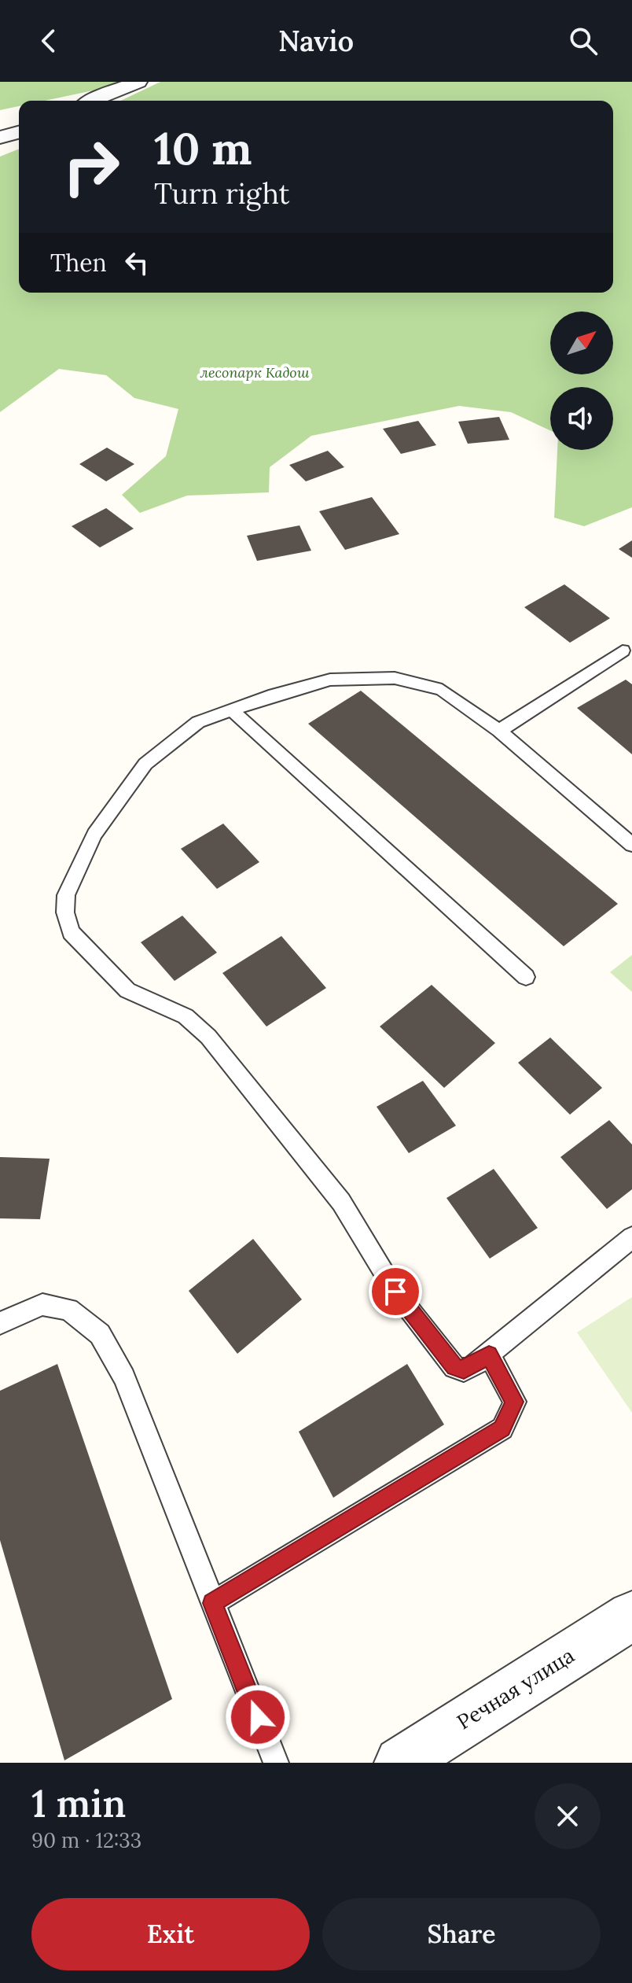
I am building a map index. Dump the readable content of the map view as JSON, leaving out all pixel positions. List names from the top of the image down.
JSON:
{
  "streets": {
    "street": ["Речная улица"]
  },
  "parks": ["лесопарк Кадош"],
  "north": "top right",
  "page": {
    "header": "Navio",
    "turn": ["10 m", "Turn right"],
    "then": "Then",
    "heading": ["1 min", "90 m · 12:33"],
    "buttons": ["Exit", "Share"]
  }
}
